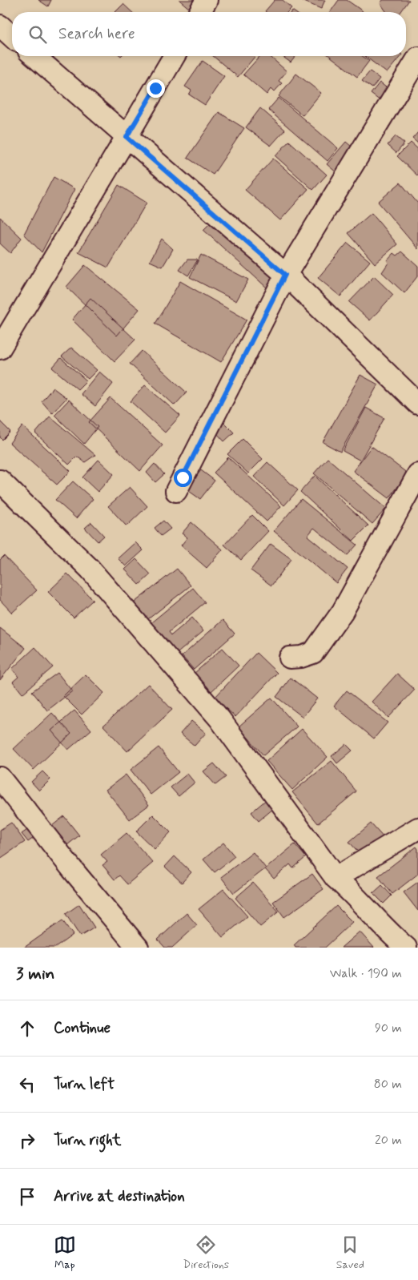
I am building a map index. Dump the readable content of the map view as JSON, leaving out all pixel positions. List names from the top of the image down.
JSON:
{
  "page": {
    "search": "Search here",
    "heading": ["3 min", "Walk · 190 m"],
    "list": [
      ["Continue", "90 m"],
      ["Turn left", "80 m"],
      ["Turn right", "20 m"],
      "Arrive at destination"
    ],
    "nav": ["Map", "Directions", "Saved"]
  }
}
